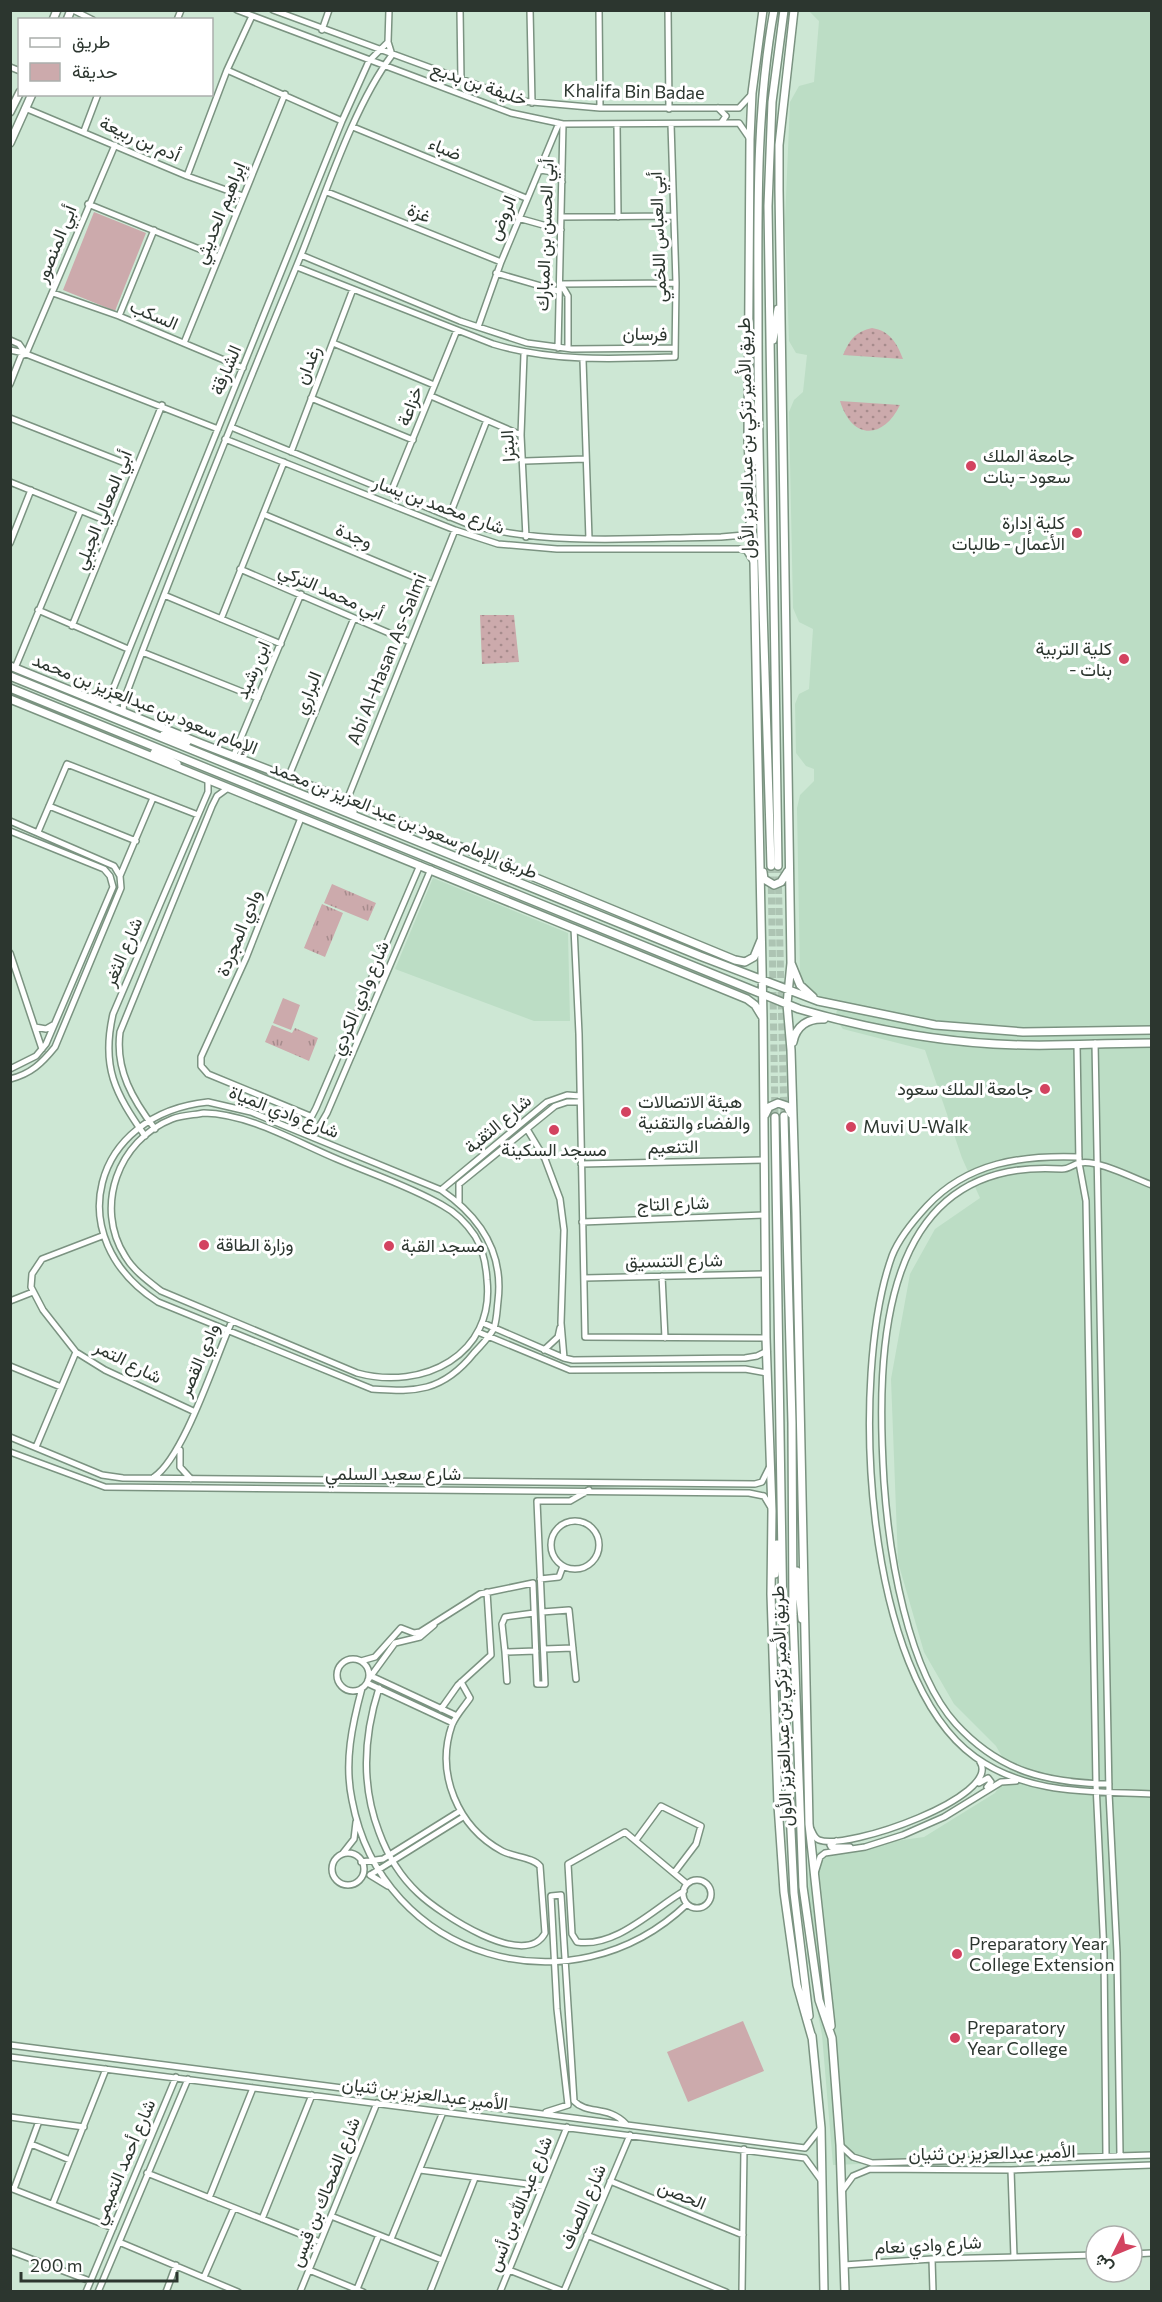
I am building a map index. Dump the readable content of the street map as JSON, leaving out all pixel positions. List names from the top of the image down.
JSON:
{
  "streets": {
    "main road": ["طريق الأمير تركي بن عبدالعزيز الأول", "الإمام سعود بن عبدالعزيز بن محمد", "طريق الإمام سعود بن عبد العزيز بن محمد"],
    "street": [
      "خليفة بن بديع",
      "Khalifa Bin Badae",
      "أدم بن ربيعة",
      "ضباء",
      "إبراهيم الحديثي",
      "غزة",
      "الروض",
      "أبي الحسن بن المبارك",
      "أبي العباس اللخمي",
      "أبي المنصور",
      "السكب",
      "فرسان",
      "رغدان",
      "الشارقة",
      "خزاعة",
      "البترا",
      "شارع محمد بن يسار",
      "أبي المعالي الجيلي",
      "وجدة",
      "أبي محمد التركي",
      "Abi Al-Hasan As-Salmi",
      "ابن رشيد",
      "البراري",
      "وادي المجردة",
      "شارع الثغر",
      "شارع وادي الكردي",
      "شارع وادي المياة",
      "شارع الثقبة",
      "التنعيم",
      "شارع التاج",
      "شارع التنسيق",
      "وادي القصر",
      "شارع التمر",
      "شارع سعيد السلمي",
      "الأمير عبدالعزيز بن ثنيان",
      "شارع أحمد التميمي",
      "شارع الضحاك بن قيس",
      "الحصن",
      "شارع عبدالله بن أنس",
      "شارع اللصاف",
      "شارع وادي نعام"
    ]
  },
  "crossings": [
    ["خليفة بن بديع", "الروض"],
    ["خليفة بن بديع", "أبي الحسن بن المبارك"],
    ["خليفة بن بديع", "أبي العباس اللخمي"],
    ["خليفة بن بديع", "الشارقة"],
    ["Khalifa Bin Badae", "الشارقة"],
    ["أدم بن ربيعة", "إبراهيم الحديثي"],
    ["أدم بن ربيعة", "أبي المنصور"],
    ["ضباء", "الروض"],
    ["ضباء", "الشارقة"],
    ["إبراهيم الحديثي", "السكب"],
    ["غزة", "الروض"],
    ["غزة", "الشارقة"],
    ["الروض", "أبي الحسن بن المبارك"],
    ["الروض", "فرسان"],
    ["أبي الحسن بن المبارك", "فرسان"],
    ["أبي العباس اللخمي", "فرسان"],
    ["أبي المنصور", "السكب"],
    ["السكب", "الشارقة"],
    ["فرسان", "رغدان"],
    ["فرسان", "الشارقة"],
    ["فرسان", "خزاعة"],
    ["فرسان", "البترا"],
    ["رغدان", "شارع محمد بن يسار"],
    ["الشارقة", "شارع محمد بن يسار"],
    ["الشارقة", "الإمام سعود بن عبدالعزيز بن محمد"],
    ["خزاعة", "شارع محمد بن يسار"],
    ["طريق الأمير تركي بن عبدالعزيز الأول", "الأمير عبدالعزيز بن ثنيان"],
    ["طريق الأمير تركي بن عبدالعزيز الأول", "شارع وادي نعام"],
    ["البترا", "شارع محمد بن يسار"],
    ["شارع محمد بن يسار", "Abi Al-Hasan As-Salmi"],
    ["وجدة", "Abi Al-Hasan As-Salmi"],
    ["أبي محمد التركي", "Abi Al-Hasan As-Salmi"],
    ["أبي محمد التركي", "ابن رشيد"],
    ["أبي محمد التركي", "البراري"],
    ["Abi Al-Hasan As-Salmi", "الإمام سعود بن عبدالعزيز بن محمد"],
    ["ابن رشيد", "الإمام سعود بن عبدالعزيز بن محمد"],
    ["البراري", "الإمام سعود بن عبدالعزيز بن محمد"],
    ["وادي المجردة", "شارع وادي الكردي"],
    ["شارع الثغر", "شارع وادي المياة"],
    ["شارع وادي الكردي", "شارع وادي المياة"],
    ["شارع وادي المياة", "شارع الثقبة"],
    ["شارع وادي المياة", "وادي القصر"],
    ["وادي القصر", "شارع التمر"],
    ["وادي القصر", "شارع سعيد السلمي"],
    ["الأمير عبدالعزيز بن ثنيان", "شارع أحمد التميمي"],
    ["الأمير عبدالعزيز بن ثنيان", "شارع الضحاك بن قيس"],
    ["الأمير عبدالعزيز بن ثنيان", "شارع عبدالله بن أنس"],
    ["الأمير عبدالعزيز بن ثنيان", "شارع اللصاف"],
    ["الحصن", "شارع اللصاف"]
  ],
  "places": [
    "جامعة الملك سعود - بنات",
    "كلية إدارة الأعمال - طالبات",
    "كلية التربية - بنات",
    "جامعة الملك سعود",
    "هيئة الاتصالات والفضاء والتقنية",
    "Muvi U-Walk",
    "مسجد السكينة",
    "وزارة الطاقة",
    "مسجد القبة",
    "Preparatory Year College Extension",
    "Preparatory Year College"
  ],
  "legend": ["طريق", "حديقة"],
  "scale_bar": "200 m",
  "north": "bottom left"
}
